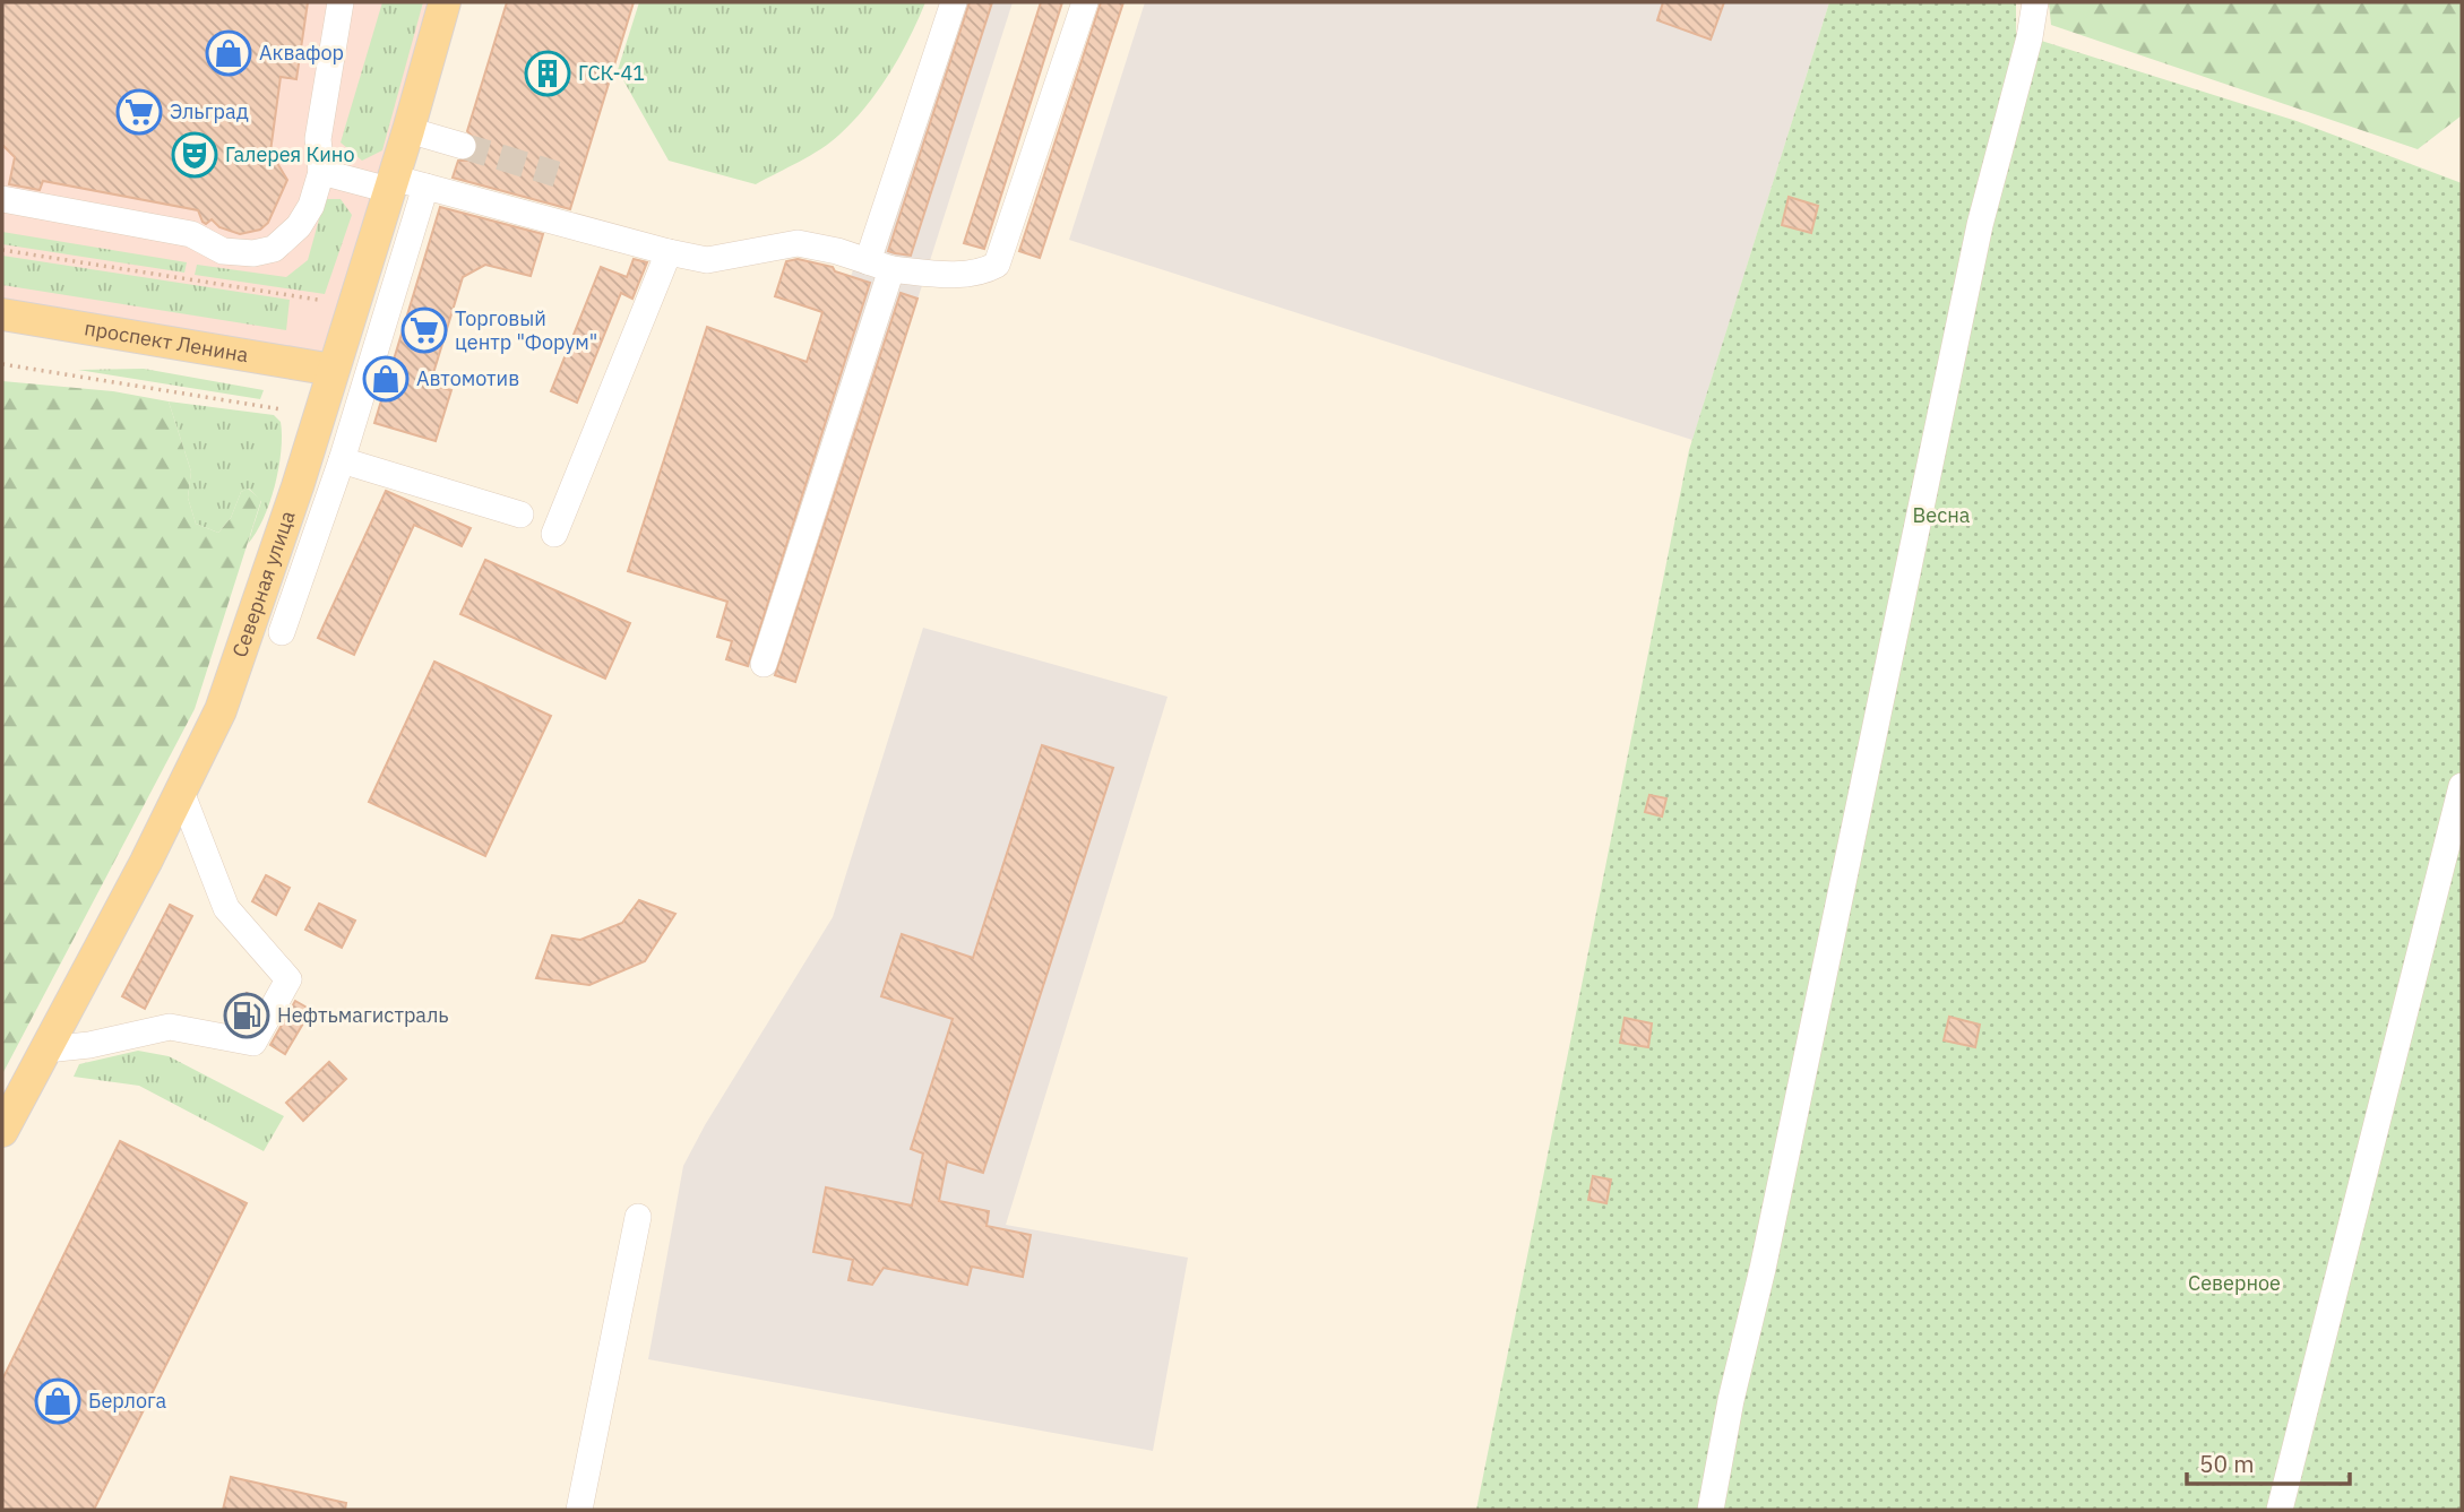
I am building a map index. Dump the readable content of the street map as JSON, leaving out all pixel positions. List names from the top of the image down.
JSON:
{
  "streets": {
    "main road": ["проспект Ленина", "Северная улица"]
  },
  "crossings": [
    ["проспект Ленина", "Северная улица"]
  ],
  "parks": ["Весна", "Северное"],
  "places": {
    "shop": ["Аквафор", "Автомотив", "Берлога"],
    "building": ["ГСК-41"],
    "supermarket": ["Эльград", "Торговый центр \"Форум\""],
    "theatre": ["Галерея Кино"],
    "fuel station": ["Нефтьмагистраль"]
  },
  "scale_bar": "50 m"
}
